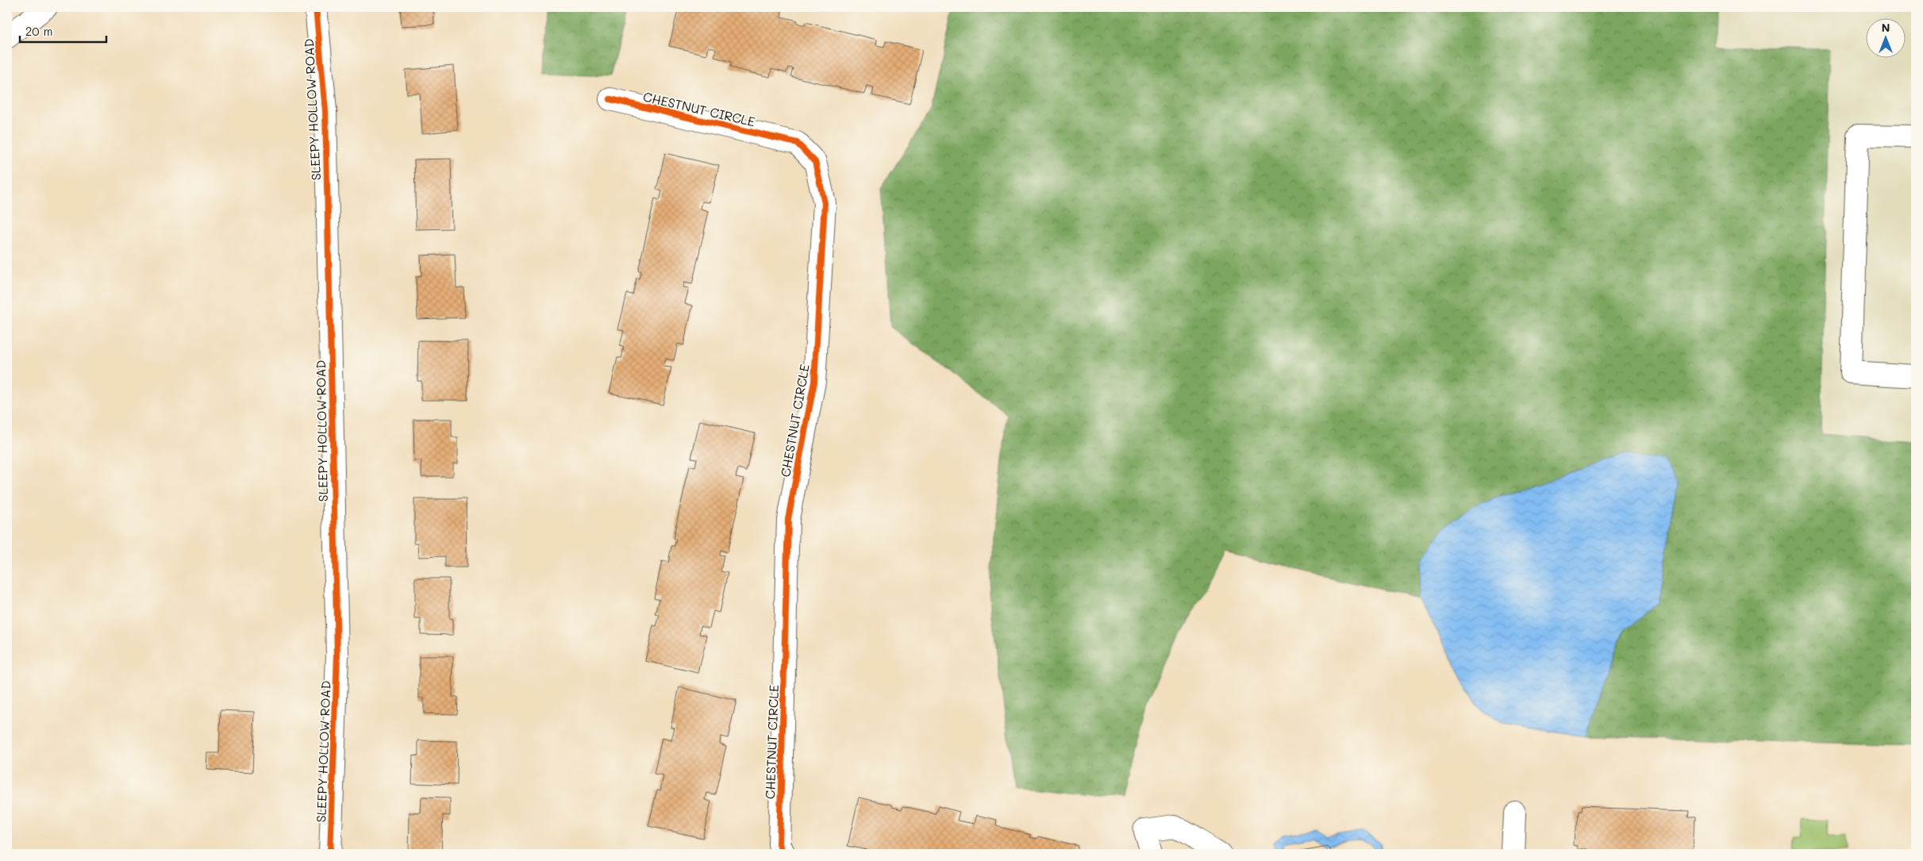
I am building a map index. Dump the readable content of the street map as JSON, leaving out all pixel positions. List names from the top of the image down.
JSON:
{
  "streets": {
    "street": ["CHESTNUT CIRCLE", "SLEEPY HOLLOW ROAD"]
  },
  "scale_bar": "20 m",
  "north": "top"
}
